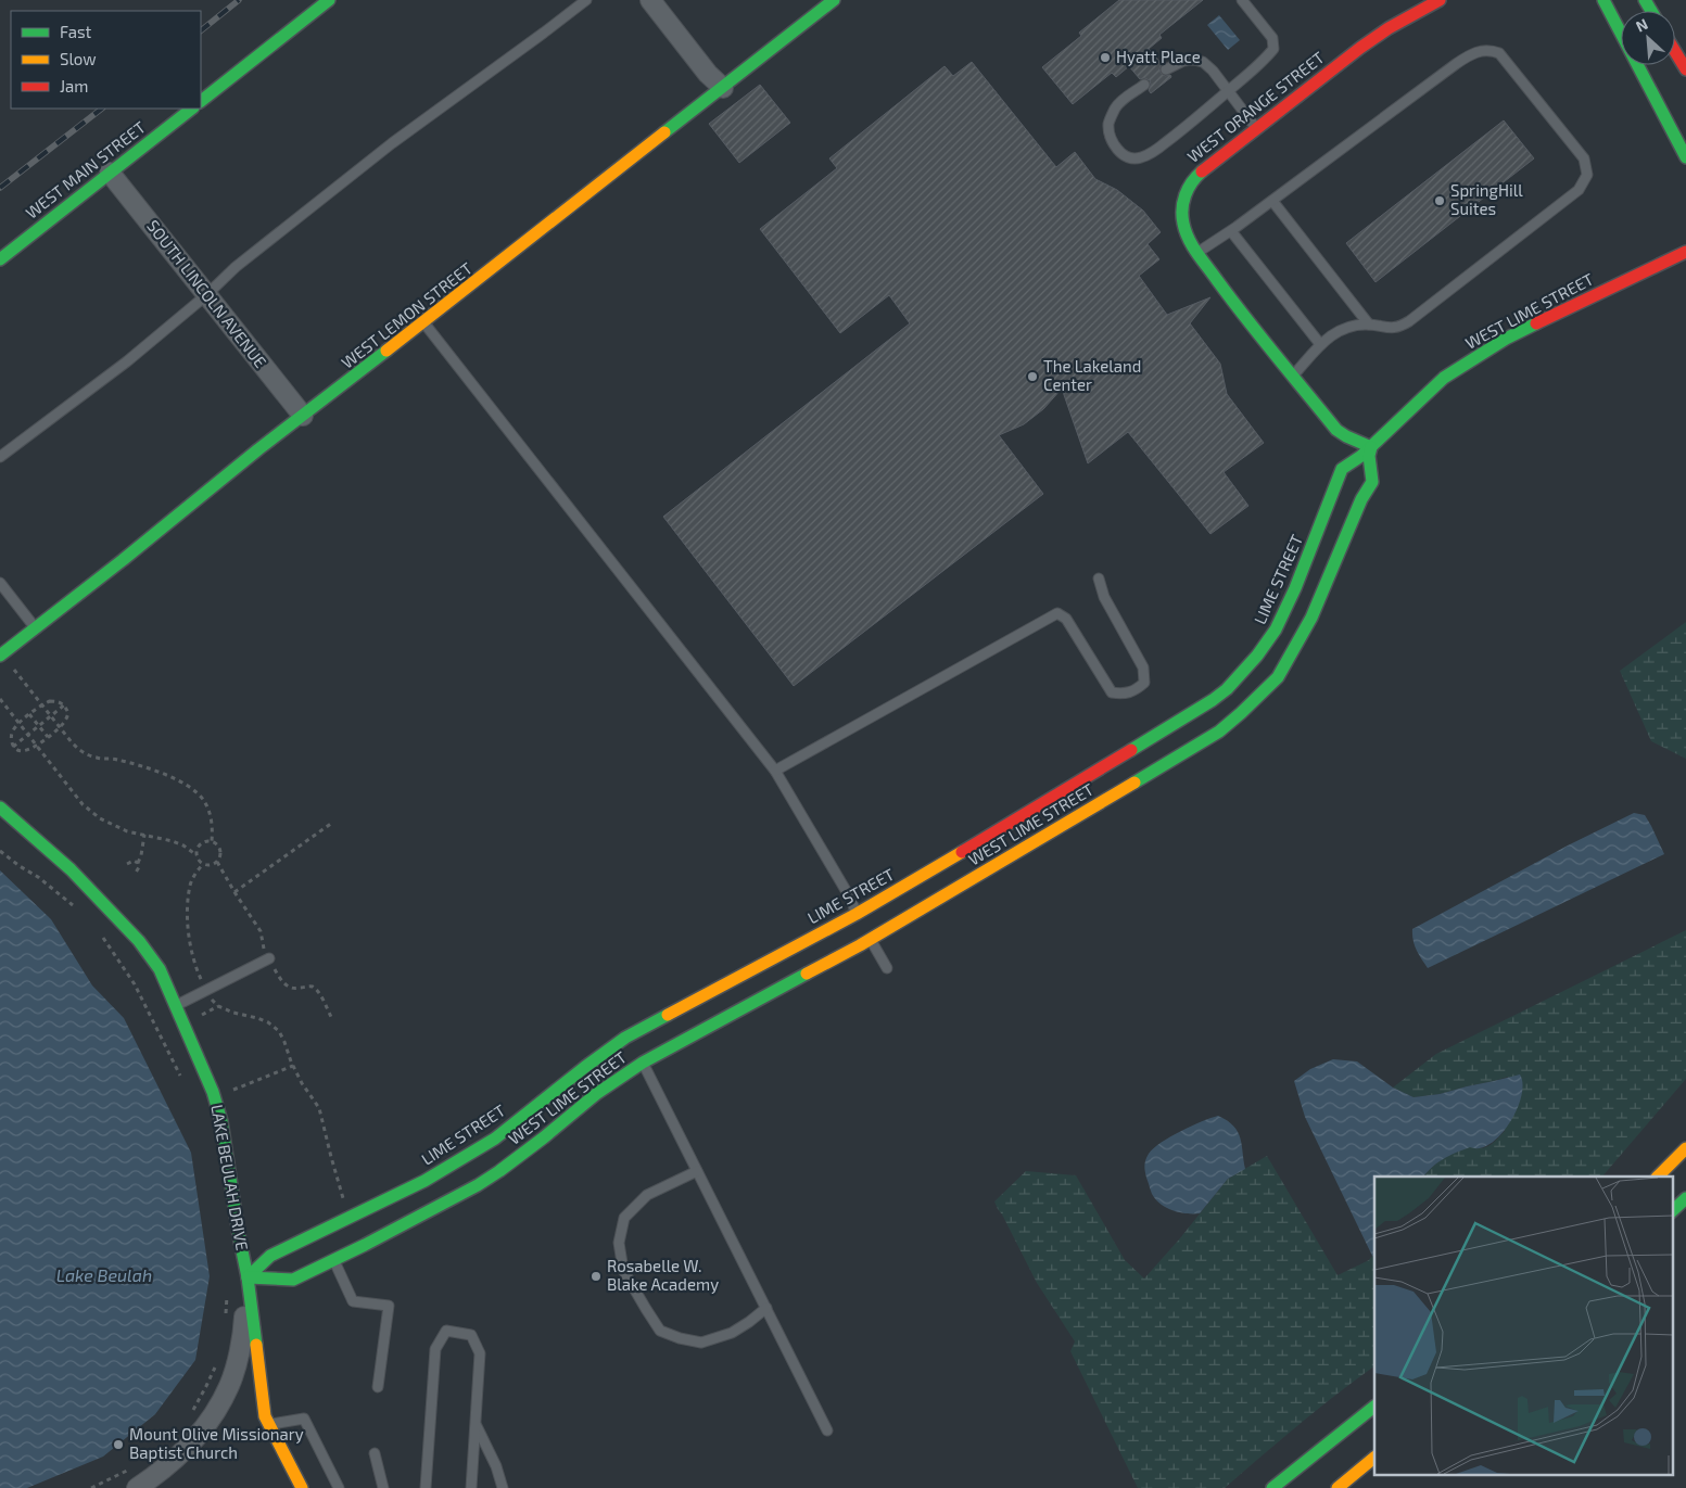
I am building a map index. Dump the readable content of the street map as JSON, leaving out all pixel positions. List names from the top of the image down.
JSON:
{
  "streets": {
    "street": [
      "WEST ORANGE STREET",
      "WEST MAIN STREET",
      "SOUTH LINCOLN AVENUE",
      "WEST LIME STREET",
      "WEST LEMON STREET",
      "LIME STREET",
      "LAKE BEULAH DRIVE"
    ]
  },
  "crossings": [
    ["WEST ORANGE STREET", "WEST LIME STREET"],
    ["WEST ORANGE STREET", "LIME STREET"],
    ["WEST MAIN STREET", "SOUTH LINCOLN AVENUE"],
    ["SOUTH LINCOLN AVENUE", "WEST LEMON STREET"],
    ["WEST LIME STREET", "LIME STREET"],
    ["WEST LIME STREET", "LAKE BEULAH DRIVE"],
    ["LIME STREET", "LAKE BEULAH DRIVE"]
  ],
  "water": ["Lake Beulah"],
  "places": [
    "Hyatt Place",
    "SpringHill Suites",
    "The Lakeland Center",
    "Rosabelle W. Blake Academy",
    "Mount Olive Missionary Baptist Church"
  ],
  "legend": ["Fast", "Slow", "Jam"],
  "north": "top left"
}
